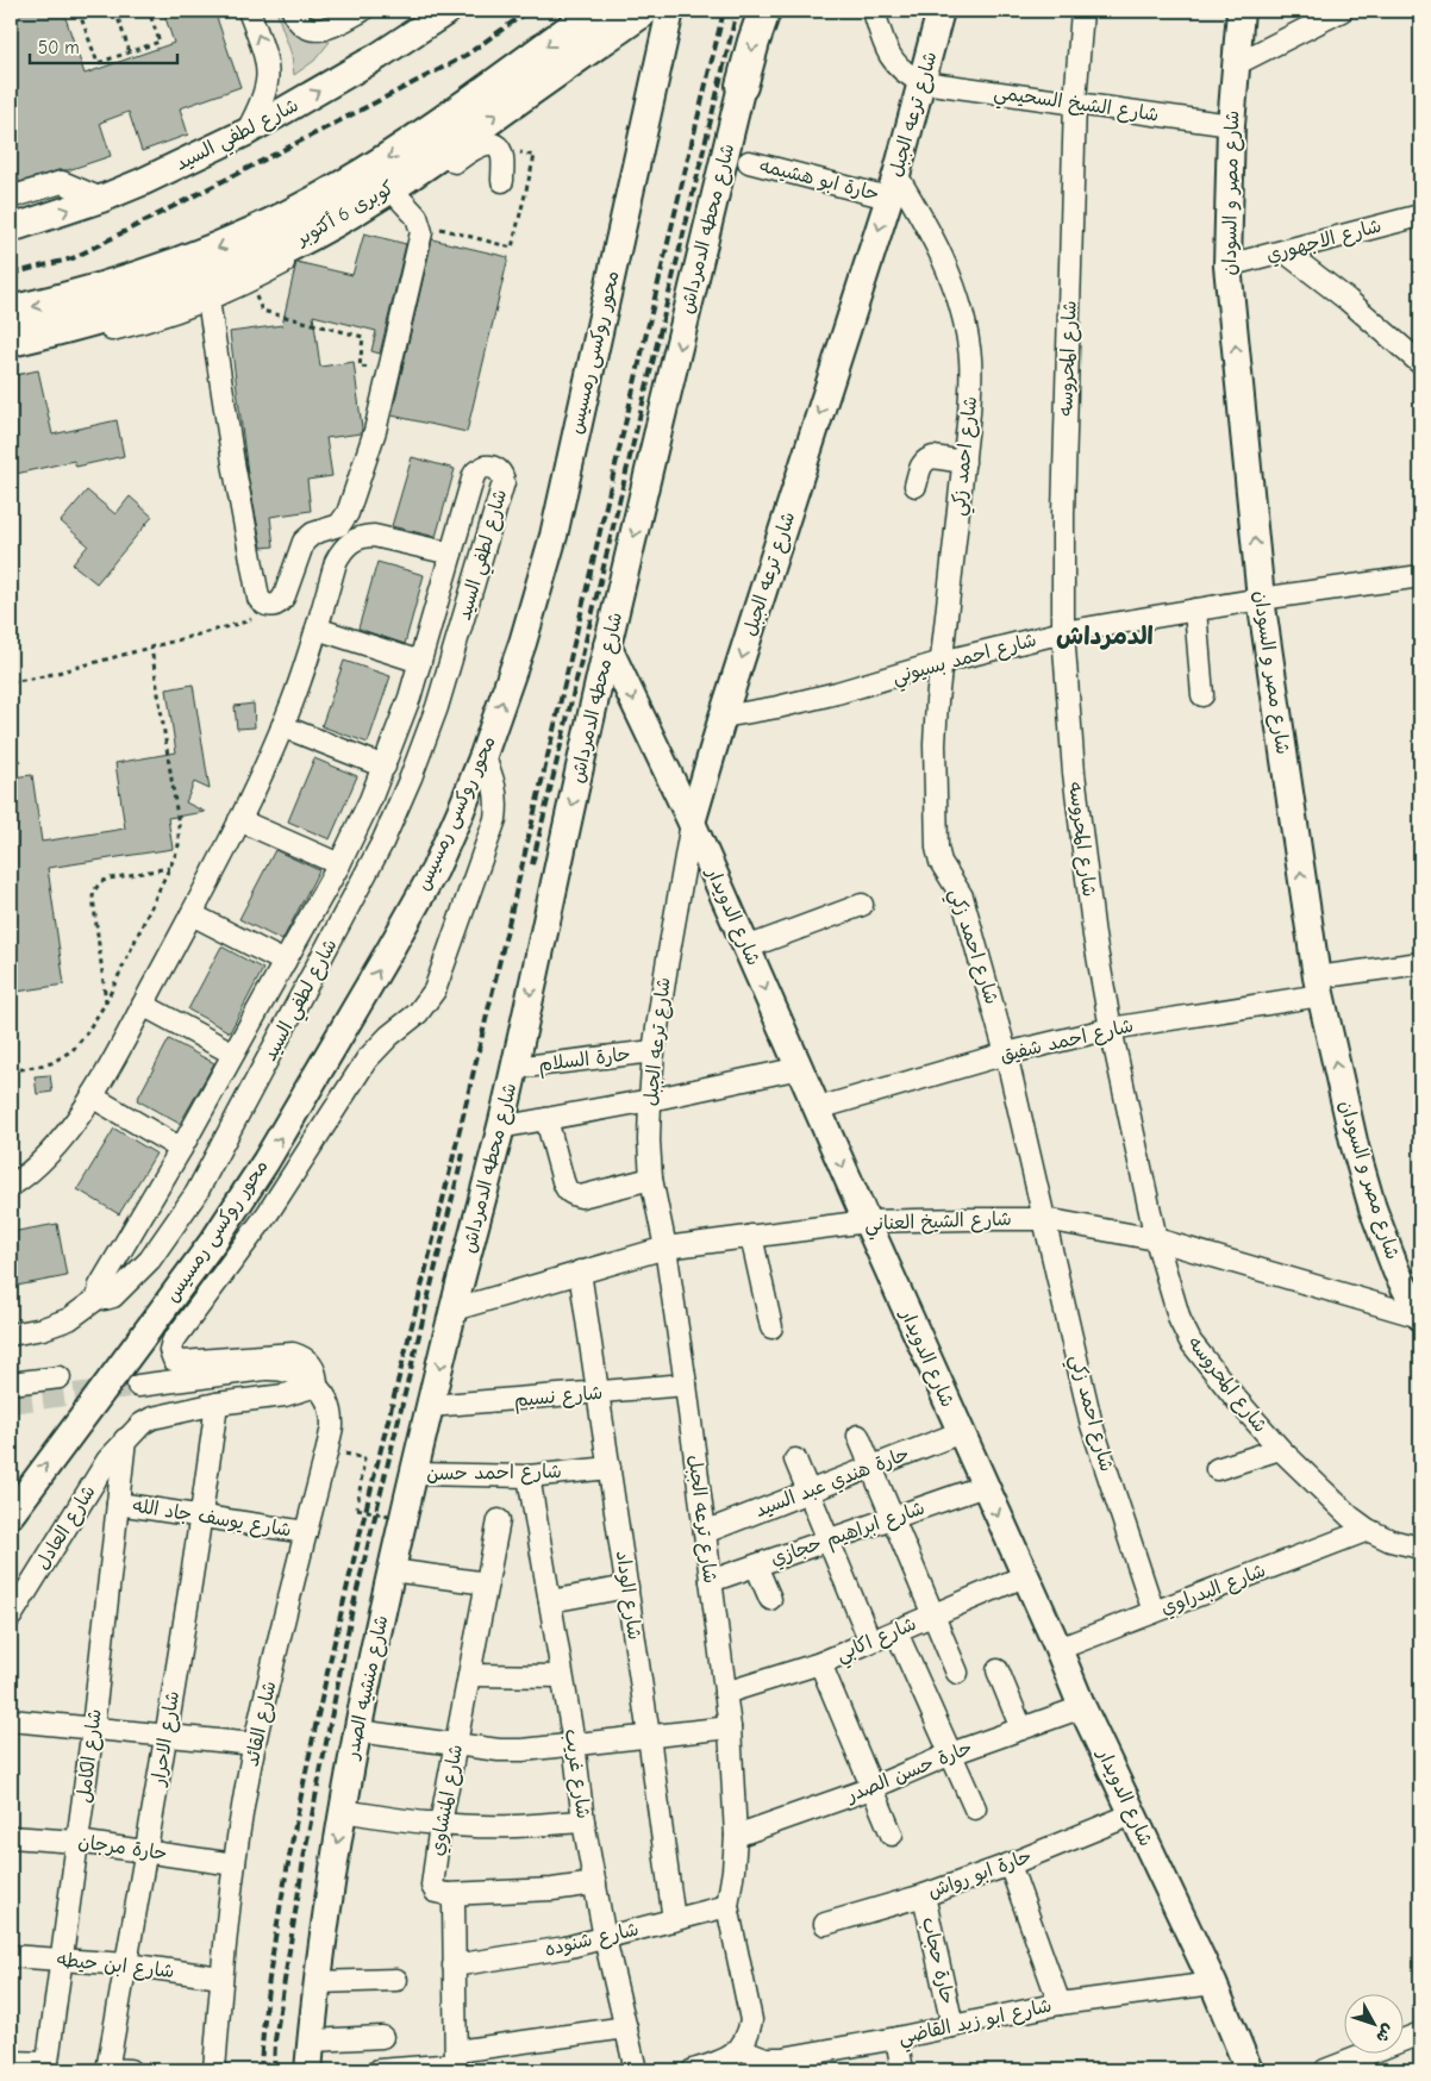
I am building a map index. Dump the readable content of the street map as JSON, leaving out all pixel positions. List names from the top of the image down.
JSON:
{
  "streets": {
    "highway": ["كوبرى 6 أكتوبر"],
    "main road": [
      "شارع ترعه الجبل",
      "شارع لطفي السيد",
      "شارع مصر و السودان",
      "شارع محطه الدمرداش",
      "محور روكسى رمسيس",
      "شارع الدويدار",
      "شارع منشيه الصدر"
    ],
    "street": [
      "شارع الشيخ السحيمي",
      "حارة ابو هشيمه",
      "شارع الاجهوري",
      "شارع المحروسه",
      "شارع احمد زكي",
      "شارع احمد بسيوني",
      "شارع احمد شفيق",
      "حارة السلام",
      "شارع الشيخ العناني",
      "شارع نسيم",
      "شارع احمد حسن",
      "حارة هندي عبد السيد",
      "شارع يوسف جاد الله",
      "شارع العادل",
      "شارع ابراهيم حجازي",
      "شارع البدراوي",
      "شارع الوداد",
      "شارع اكابي",
      "شارع القائد",
      "شارع الاحرار",
      "شارع الكامل",
      "حارة حسن الصدر",
      "شارع غريب",
      "شارع المنشاوي",
      "حارة مرجان",
      "حارة ابو رواش",
      "شارع شنوده",
      "حارة حجاب",
      "شارع ابن حيطه",
      "شارع ابو زيد القاضي"
    ]
  },
  "crossings": [
    ["شارع الشيخ السحيمي", "شارع ترعه الجبل"],
    ["شارع الشيخ السحيمي", "شارع مصر و السودان"],
    ["شارع الشيخ السحيمي", "شارع المحروسه"],
    ["شارع ترعه الجبل", "حارة ابو هشيمه"],
    ["شارع ترعه الجبل", "شارع احمد زكي"],
    ["شارع ترعه الجبل", "شارع احمد بسيوني"],
    ["شارع ترعه الجبل", "شارع الدويدار"],
    ["شارع ترعه الجبل", "حارة السلام"],
    ["شارع ترعه الجبل", "شارع الشيخ العناني"],
    ["شارع ترعه الجبل", "شارع نسيم"],
    ["شارع ترعه الجبل", "حارة هندي عبد السيد"],
    ["شارع ترعه الجبل", "شارع ابراهيم حجازي"],
    ["شارع ترعه الجبل", "شارع اكابي"],
    ["شارع ترعه الجبل", "حارة حسن الصدر"],
    ["شارع ترعه الجبل", "شارع شنوده"],
    ["شارع ترعه الجبل", "شارع ابو زيد القاضي"],
    ["حارة ابو هشيمه", "شارع احمد زكي"],
    ["شارع مصر و السودان", "شارع الاجهوري"],
    ["شارع مصر و السودان", "شارع احمد بسيوني"],
    ["شارع مصر و السودان", "شارع احمد شفيق"],
    ["شارع مصر و السودان", "شارع الشيخ العناني"],
    ["شارع محطه الدمرداش", "شارع الدويدار"],
    ["شارع محطه الدمرداش", "حارة السلام"],
    ["شارع محطه الدمرداش", "شارع الشيخ العناني"],
    ["شارع محطه الدمرداش", "شارع منشيه الصدر"],
    ["محور روكسى رمسيس", "شارع القائد"],
    ["شارع المحروسه", "شارع احمد بسيوني"],
    ["شارع المحروسه", "شارع احمد شفيق"],
    ["شارع المحروسه", "شارع الشيخ العناني"],
    ["شارع المحروسه", "شارع البدراوي"],
    ["شارع احمد زكي", "شارع احمد بسيوني"],
    ["شارع احمد زكي", "شارع احمد شفيق"],
    ["شارع احمد زكي", "شارع الشيخ العناني"],
    ["شارع احمد زكي", "شارع البدراوي"],
    ["شارع الدويدار", "شارع احمد شفيق"],
    ["شارع الدويدار", "شارع الشيخ العناني"],
    ["شارع الدويدار", "حارة هندي عبد السيد"],
    ["شارع الدويدار", "شارع ابراهيم حجازي"],
    ["شارع الدويدار", "شارع البدراوي"],
    ["شارع الدويدار", "شارع اكابي"],
    ["شارع الدويدار", "حارة حسن الصدر"],
    ["شارع الدويدار", "حارة ابو رواش"],
    ["شارع الدويدار", "شارع ابو زيد القاضي"],
    ["شارع الشيخ العناني", "شارع الوداد"],
    ["شارع الشيخ العناني", "شارع منشيه الصدر"],
    ["شارع نسيم", "شارع الوداد"],
    ["شارع نسيم", "شارع منشيه الصدر"],
    ["شارع احمد حسن", "شارع الوداد"],
    ["شارع احمد حسن", "شارع منشيه الصدر"],
    ["شارع احمد حسن", "شارع غريب"],
    ["شارع يوسف جاد الله", "شارع القائد"],
    ["شارع يوسف جاد الله", "شارع الاحرار"],
    ["شارع يوسف جاد الله", "شارع الكامل"],
    ["شارع العادل", "شارع القائد"],
    ["شارع العادل", "شارع الاحرار"],
    ["شارع العادل", "شارع الكامل"],
    ["شارع الوداد", "شارع شنوده"],
    ["شارع القائد", "حارة مرجان"],
    ["شارع القائد", "شارع ابن حيطه"],
    ["شارع الاحرار", "حارة مرجان"],
    ["شارع الاحرار", "شارع ابن حيطه"],
    ["شارع الكامل", "حارة مرجان"],
    ["شارع الكامل", "شارع ابن حيطه"],
    ["شارع غريب", "شارع شنوده"],
    ["شارع المنشاوي", "شارع شنوده"],
    ["حارة ابو رواش", "حارة حجاب"],
    ["حارة حجاب", "شارع ابو زيد القاضي"]
  ],
  "one_way": [
    "شارع مصر و السودان",
    "شارع محطه الدمرداش",
    "محور روكسى رمسيس",
    "شارع الدويدار",
    "شارع منشيه الصدر"
  ],
  "districts": ["الدمرداش"],
  "scale_bar": "50 m",
  "north": "bottom right"
}
